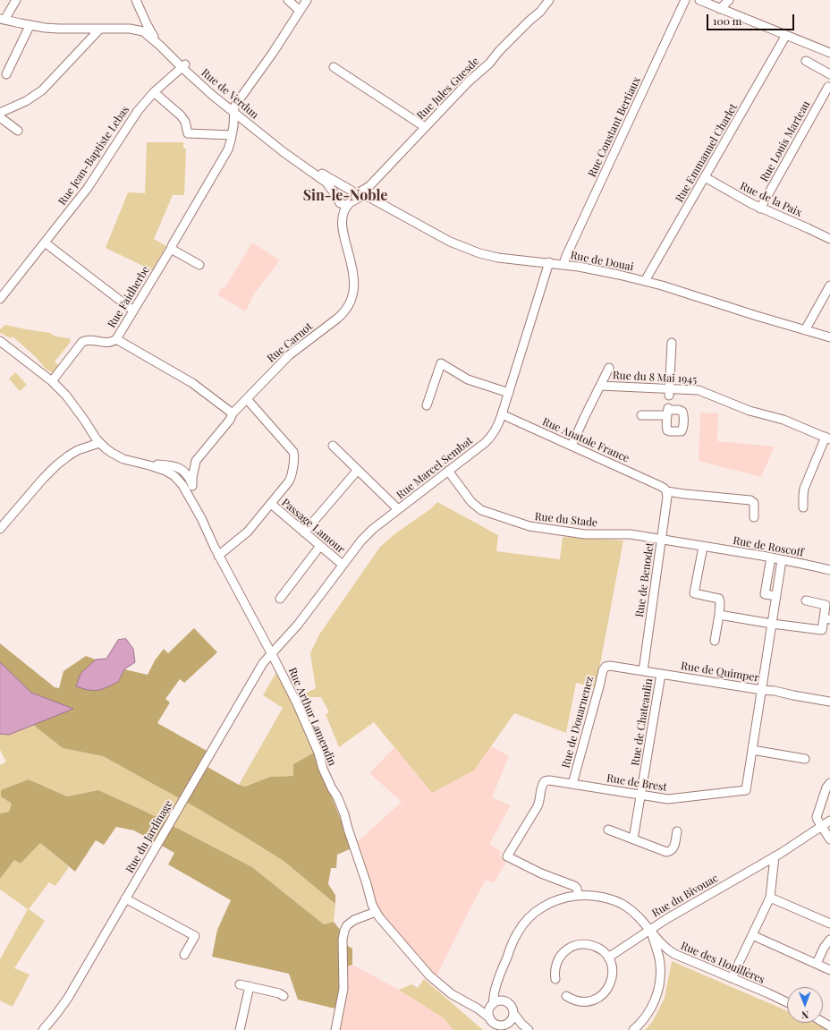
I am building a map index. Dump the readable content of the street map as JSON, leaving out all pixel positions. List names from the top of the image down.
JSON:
{
  "streets": {
    "street": [
      "Rue Jules Guesde",
      "Rue de Verdun",
      "Rue Constant Bertiaux",
      "Rue Louis Marteau",
      "Rue Emmanuel Charlet",
      "Rue Jean-Baptiste Lebas",
      "Rue de la Paix",
      "Rue de Douai",
      "Rue Faidherbe",
      "Rue Carnot",
      "Rue du 8 Mai 1945",
      "Rue Anatole France",
      "Rue Marcel Sembat",
      "Rue du Stade",
      "Passage Lamour",
      "Rue de Roscoff",
      "Rue de Benodet",
      "Rue de Quimper",
      "Rue Arthur Lamendin",
      "Rue de Douarnenez",
      "Rue de Chateaulin",
      "Rue de Brest",
      "Rue du Jardinage",
      "Rue du Bivouac",
      "Rue des Houillères"
    ]
  },
  "crossings": [
    ["Rue Jules Guesde", "Rue de Douai"],
    ["Rue de Verdun", "Rue Jean-Baptiste Lebas"],
    ["Rue de Verdun", "Rue de Douai"],
    ["Rue de Verdun", "Rue Faidherbe"],
    ["Rue de Verdun", "Rue Carnot"],
    ["Rue Constant Bertiaux", "Rue de Douai"],
    ["Rue Louis Marteau", "Rue de la Paix"],
    ["Rue Emmanuel Charlet", "Rue de la Paix"],
    ["Rue Emmanuel Charlet", "Rue de Douai"],
    ["Rue de Douai", "Rue Carnot"],
    ["Rue de Douai", "Rue Marcel Sembat"],
    ["Rue du 8 Mai 1945", "Rue Anatole France"],
    ["Rue Anatole France", "Rue Marcel Sembat"],
    ["Rue Anatole France", "Rue de Benodet"],
    ["Rue Marcel Sembat", "Rue du Stade"],
    ["Rue Marcel Sembat", "Passage Lamour"],
    ["Rue Marcel Sembat", "Rue Arthur Lamendin"],
    ["Rue Marcel Sembat", "Rue du Jardinage"],
    ["Rue du Stade", "Rue de Roscoff"],
    ["Rue du Stade", "Rue de Benodet"],
    ["Rue de Benodet", "Rue de Quimper"],
    ["Rue de Quimper", "Rue de Douarnenez"],
    ["Rue de Quimper", "Rue de Chateaulin"],
    ["Rue Arthur Lamendin", "Rue du Jardinage"],
    ["Rue de Douarnenez", "Rue de Brest"],
    ["Rue de Chateaulin", "Rue de Brest"],
    ["Rue de Brest", "Rue des Houillères"],
    ["Rue du Bivouac", "Rue des Houillères"]
  ],
  "districts": ["Sin-le-Noble"],
  "scale_bar": "100 m",
  "north": "bottom"
}
